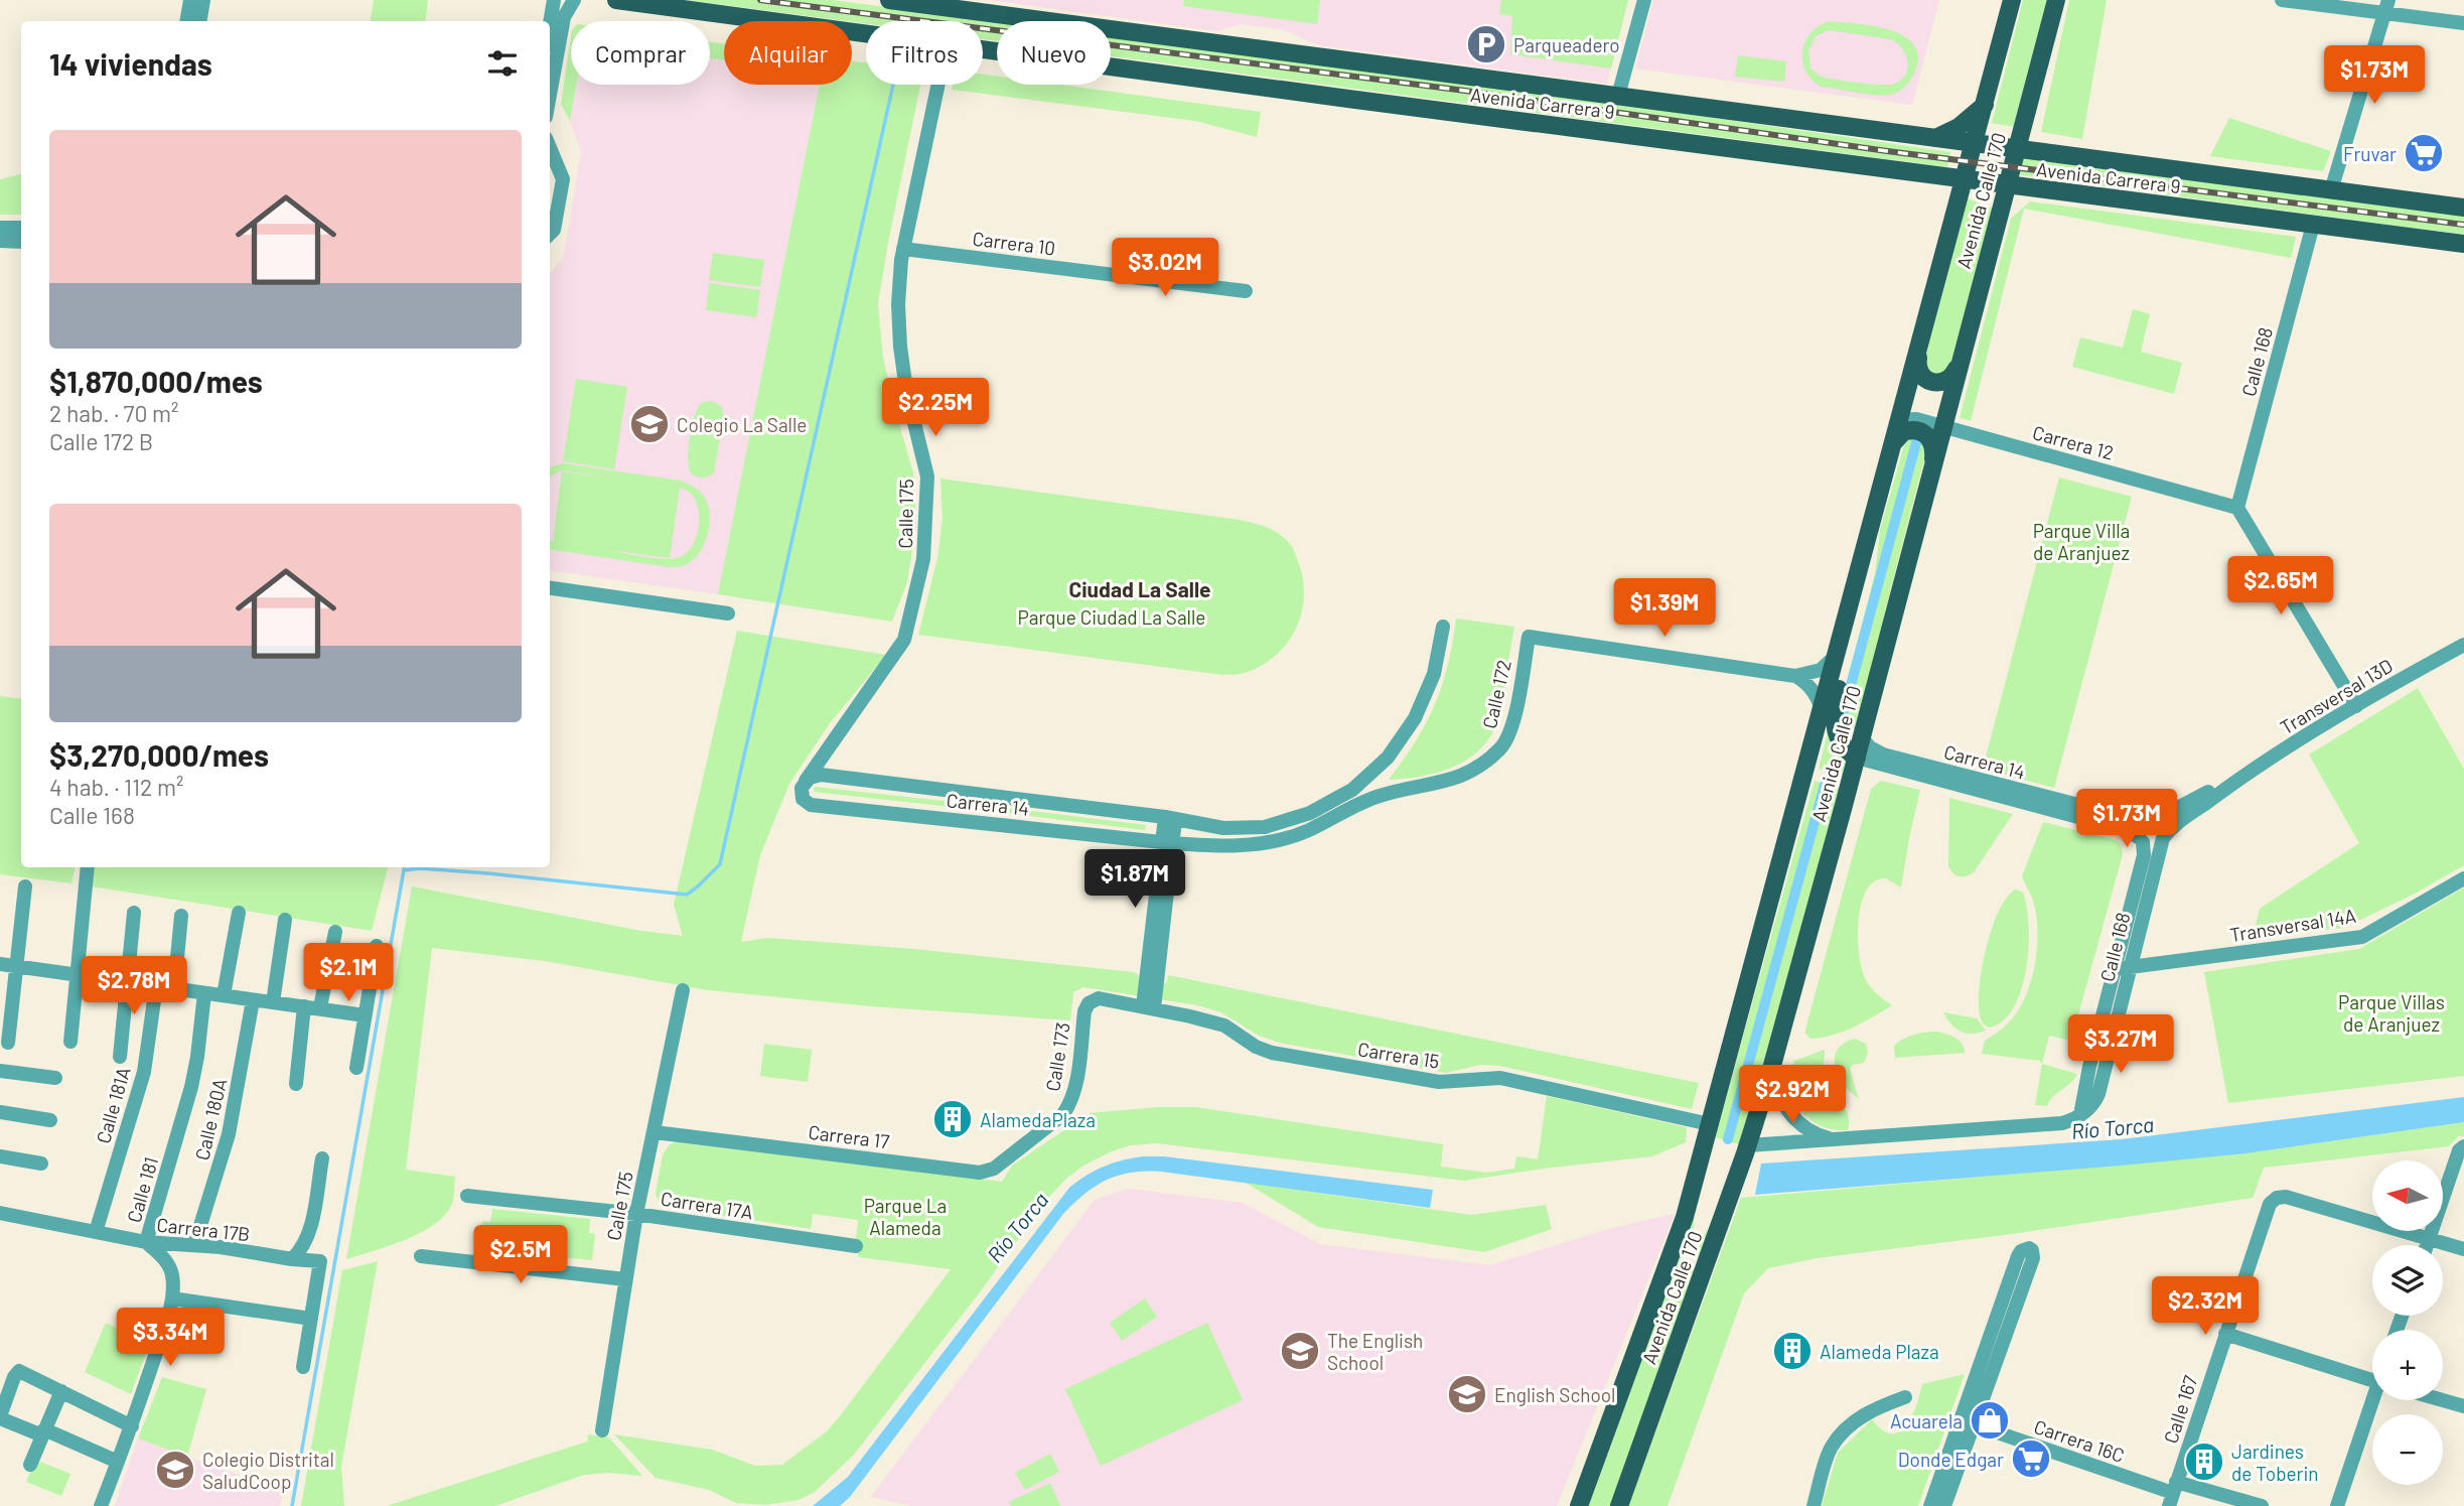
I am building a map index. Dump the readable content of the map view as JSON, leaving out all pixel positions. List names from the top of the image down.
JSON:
{
  "streets": {
    "main road": ["Avenida Carrera 9", "Avenida Calle 170"],
    "street": [
      "Carrera 10",
      "Calle 168",
      "Carrera 12",
      "Calle 175",
      "Calle 172",
      "Transversal 13D",
      "Carrera 14",
      "Transversal 14A",
      "Carrera 15",
      "Calle 173",
      "Calle 181A",
      "Calle 180A",
      "Carrera 17",
      "Calle 181",
      "Carrera 17A",
      "Carrera 17B",
      "Calle 167",
      "Carrera 16C"
    ]
  },
  "crossings": [
    ["Avenida Carrera 9", "Avenida Calle 170"],
    ["Avenida Carrera 9", "Calle 168"],
    ["Avenida Calle 170", "Carrera 12"],
    ["Avenida Calle 170", "Carrera 14"],
    ["Avenida Calle 170", "Carrera 15"],
    ["Carrera 10", "Calle 175"],
    ["Calle 168", "Carrera 12"],
    ["Calle 168", "Carrera 14"],
    ["Calle 168", "Transversal 14A"],
    ["Calle 175", "Carrera 14"],
    ["Calle 175", "Carrera 17"],
    ["Calle 175", "Carrera 17A"],
    ["Calle 172", "Carrera 14"],
    ["Carrera 15", "Calle 173"],
    ["Calle 173", "Carrera 17"],
    ["Calle 181A", "Carrera 17B"],
    ["Calle 180A", "Carrera 17B"],
    ["Calle 181", "Carrera 17B"],
    ["Calle 167", "Carrera 16C"]
  ],
  "districts": ["Ciudad La Salle"],
  "water": ["Río Torca"],
  "parks": [
    "Parque Villa de Aranjuez",
    "Parque Ciudad La Salle",
    "Parque Villas de Aranjuez",
    "Parque La Alameda"
  ],
  "places": {
    "parking": ["Parqueadero"],
    "supermarket": ["Fruvar", "Donde Edgar"],
    "school or university": [
      "Colegio La Salle",
      "The English School",
      "English School",
      "Colegio Distrital SaludCoop"
    ],
    "building": ["AlamedaPlaza", "Alameda Plaza", "Jardines de Toberin"],
    "shop": ["Acuarela"]
  },
  "north": "left",
  "page": {
    "chip": [
      "Comprar",
      "Alquilar",
      "Filtros",
      "Nuevo"
    ],
    "heading": "14 viviendas",
    "price": [
      "$1.73M",
      "$3.02M",
      "$2.25M",
      "$2.65M",
      "$1.39M",
      "$1.73M",
      "$1.87M",
      "$2.1M",
      "$2.78M",
      "$3.27M",
      "$2.92M",
      "$2.5M",
      "$2.32M",
      "$3.34M"
    ],
    "list": [
      {
        "name": "$1,870,000/mes",
        "note": "2 hab. · 70 m² · Calle 172 B"
      },
      {
        "name": "$3,270,000/mes",
        "note": "4 hab. · 112 m² · Calle 168"
      }
    ],
    "map_buttons": ["+", "−"]
  }
}
